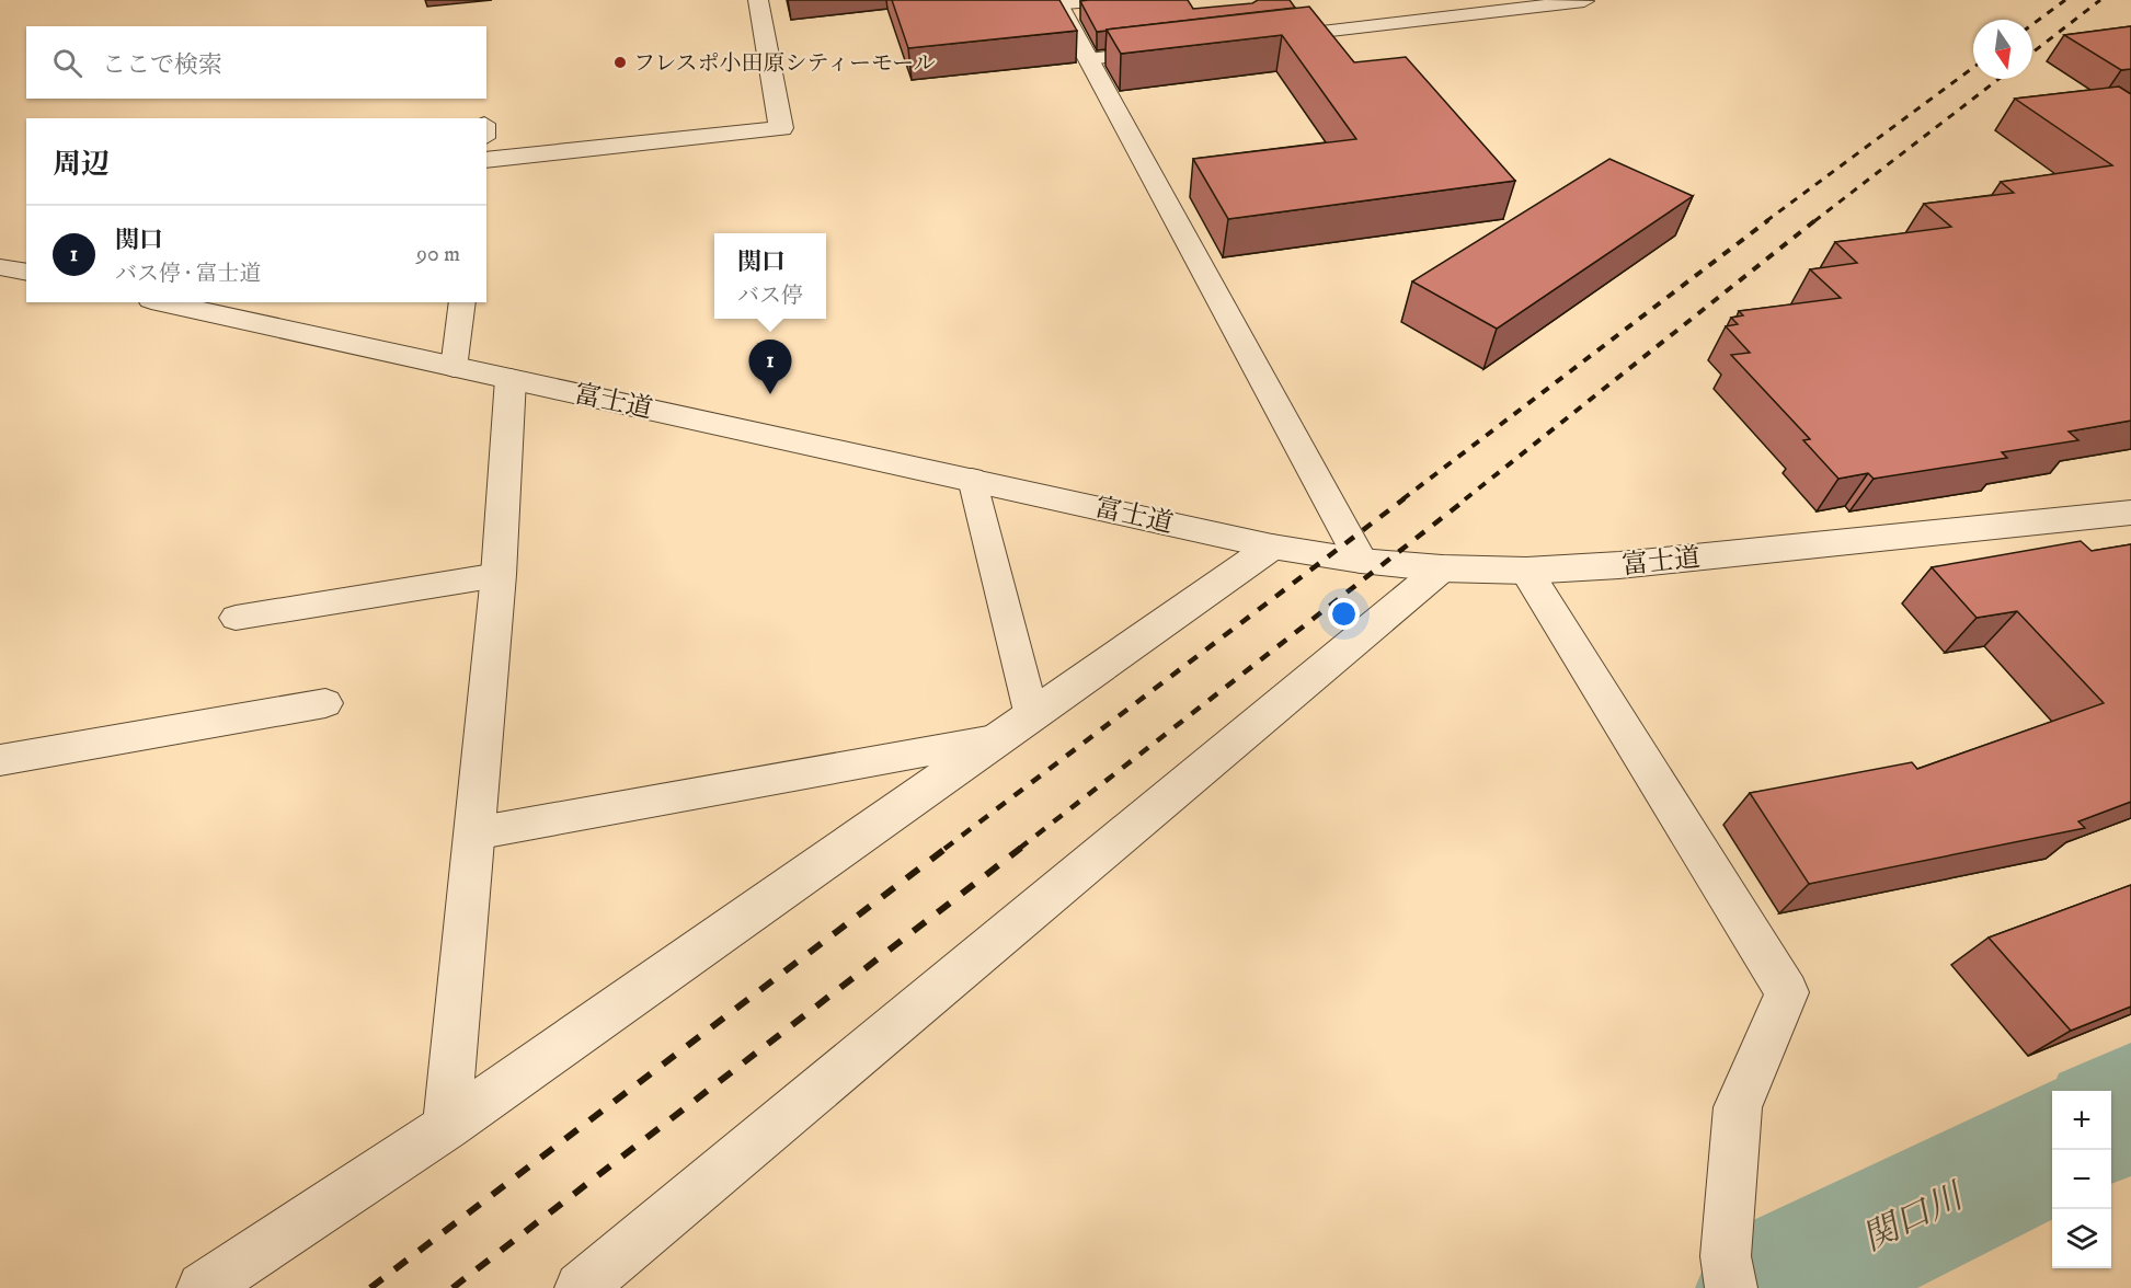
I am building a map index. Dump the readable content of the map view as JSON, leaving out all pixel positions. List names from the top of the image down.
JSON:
{
  "streets": {
    "street": ["富士道"]
  },
  "water": ["関口川"],
  "places": ["フレスポ小田原シティーモール"],
  "north": "bottom",
  "page": {
    "search": "ここで検索",
    "heading": "周辺",
    "list": [
      {
        "mark": "1",
        "name": "関口",
        "note": "バス停 · 富士道",
        "value": "90 m"
      }
    ],
    "popup": ["関口", "バス停"],
    "pins": "1",
    "map_buttons": ["+", "−"]
  }
}
